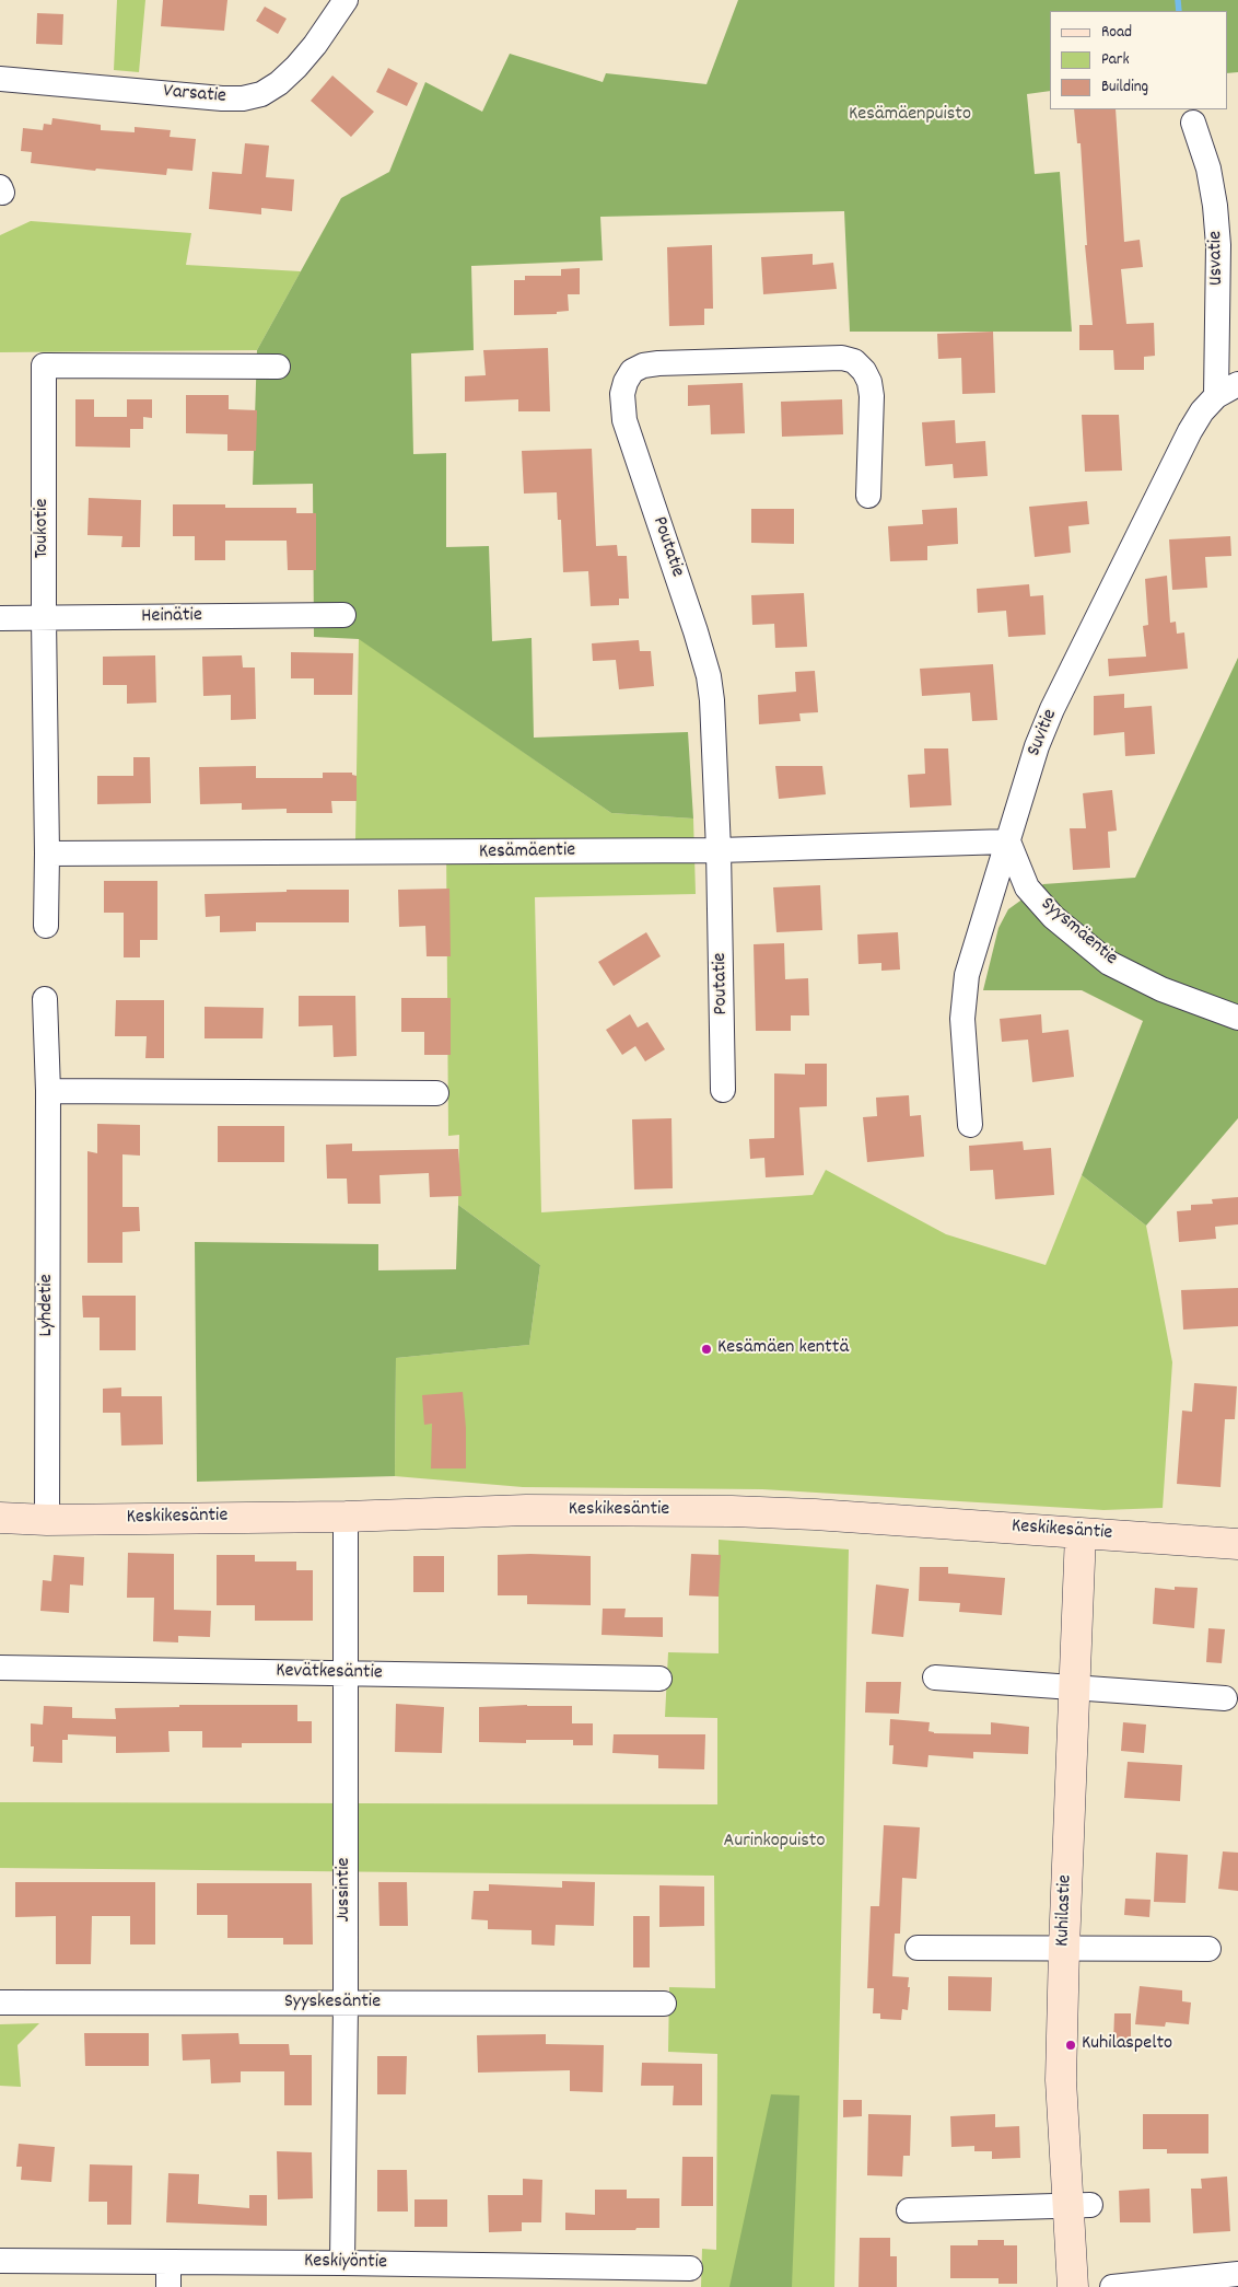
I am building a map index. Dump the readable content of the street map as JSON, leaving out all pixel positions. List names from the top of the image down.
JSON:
{
  "streets": {
    "street": [
      "Varsatie",
      "Usvatie",
      "Toukotie",
      "Poutatie",
      "Heinätie",
      "Suvitie",
      "Kesämäentie",
      "Syysmäentie",
      "Lyhdetie",
      "Keskikesäntie",
      "Kevätkesäntie",
      "Jussintie",
      "Kuhilastie",
      "Syyskesäntie",
      "Keskiyöntie"
    ]
  },
  "crossings": [
    ["Usvatie", "Suvitie"],
    ["Toukotie", "Heinätie"],
    ["Toukotie", "Kesämäentie"],
    ["Poutatie", "Kesämäentie"],
    ["Suvitie", "Kesämäentie"],
    ["Suvitie", "Syysmäentie"],
    ["Kesämäentie", "Syysmäentie"],
    ["Lyhdetie", "Keskikesäntie"],
    ["Keskikesäntie", "Jussintie"],
    ["Keskikesäntie", "Kuhilastie"],
    ["Kevätkesäntie", "Jussintie"],
    ["Jussintie", "Syyskesäntie"],
    ["Jussintie", "Keskiyöntie"]
  ],
  "parks": ["Kesämäenpuisto", "Aurinkopuisto"],
  "places": ["Kesämäen kenttä", "Kuhilaspelto"],
  "legend": ["Road", "Park", "Building"]
}
